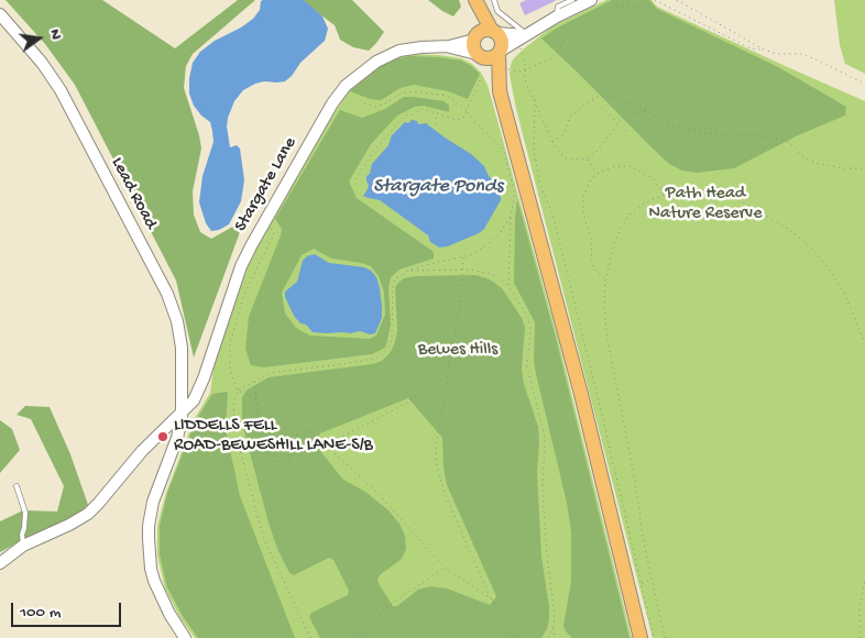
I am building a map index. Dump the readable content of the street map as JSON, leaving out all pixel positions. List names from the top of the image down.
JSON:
{
  "streets": {
    "street": ["Stargate Lane", "Lead Road"]
  },
  "crossings": [
    ["Stargate Lane", "Lead Road"]
  ],
  "water": ["Stargate Ponds"],
  "parks": ["Path Head Nature Reserve", "Bewes Hills"],
  "places": ["LIDDELLS FELL ROAD-BEWESHILL LANE-S/B"],
  "scale_bar": "100 m",
  "north": "right"
}
